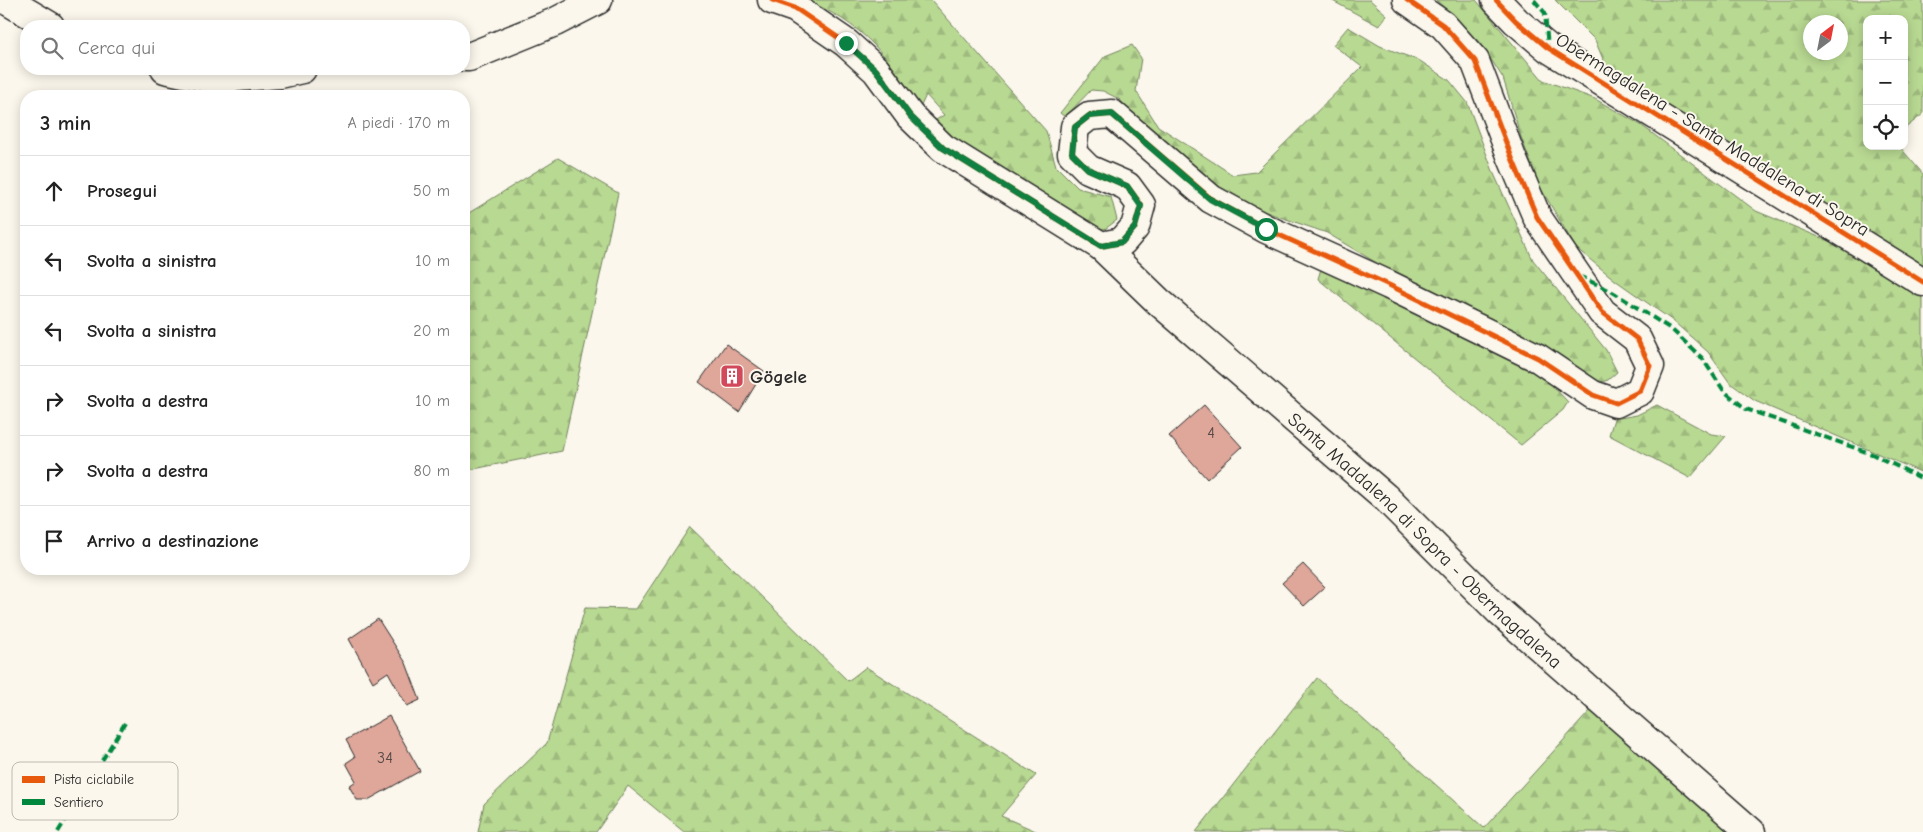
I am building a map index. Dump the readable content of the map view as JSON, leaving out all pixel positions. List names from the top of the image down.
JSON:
{
  "streets": {
    "street": ["Obermagdalena - Santa Maddalena di Sopra", "Santa Maddalena di Sopra - Obermagdalena"]
  },
  "places": {
    "building": ["Gögele"]
  },
  "house_numbers": ["4", "34"],
  "legend": ["Pista ciclabile", "Sentiero"],
  "north": "top right",
  "page": {
    "map_buttons": ["+", "−"],
    "search": "Cerca qui",
    "heading": ["3 min", "A piedi · 170 m"],
    "list": [
      ["Prosegui", "50 m"],
      ["Svolta a sinistra", "10 m"],
      ["Svolta a sinistra", "20 m"],
      ["Svolta a destra", "10 m"],
      ["Svolta a destra", "80 m"],
      "Arrivo a destinazione"
    ]
  }
}
